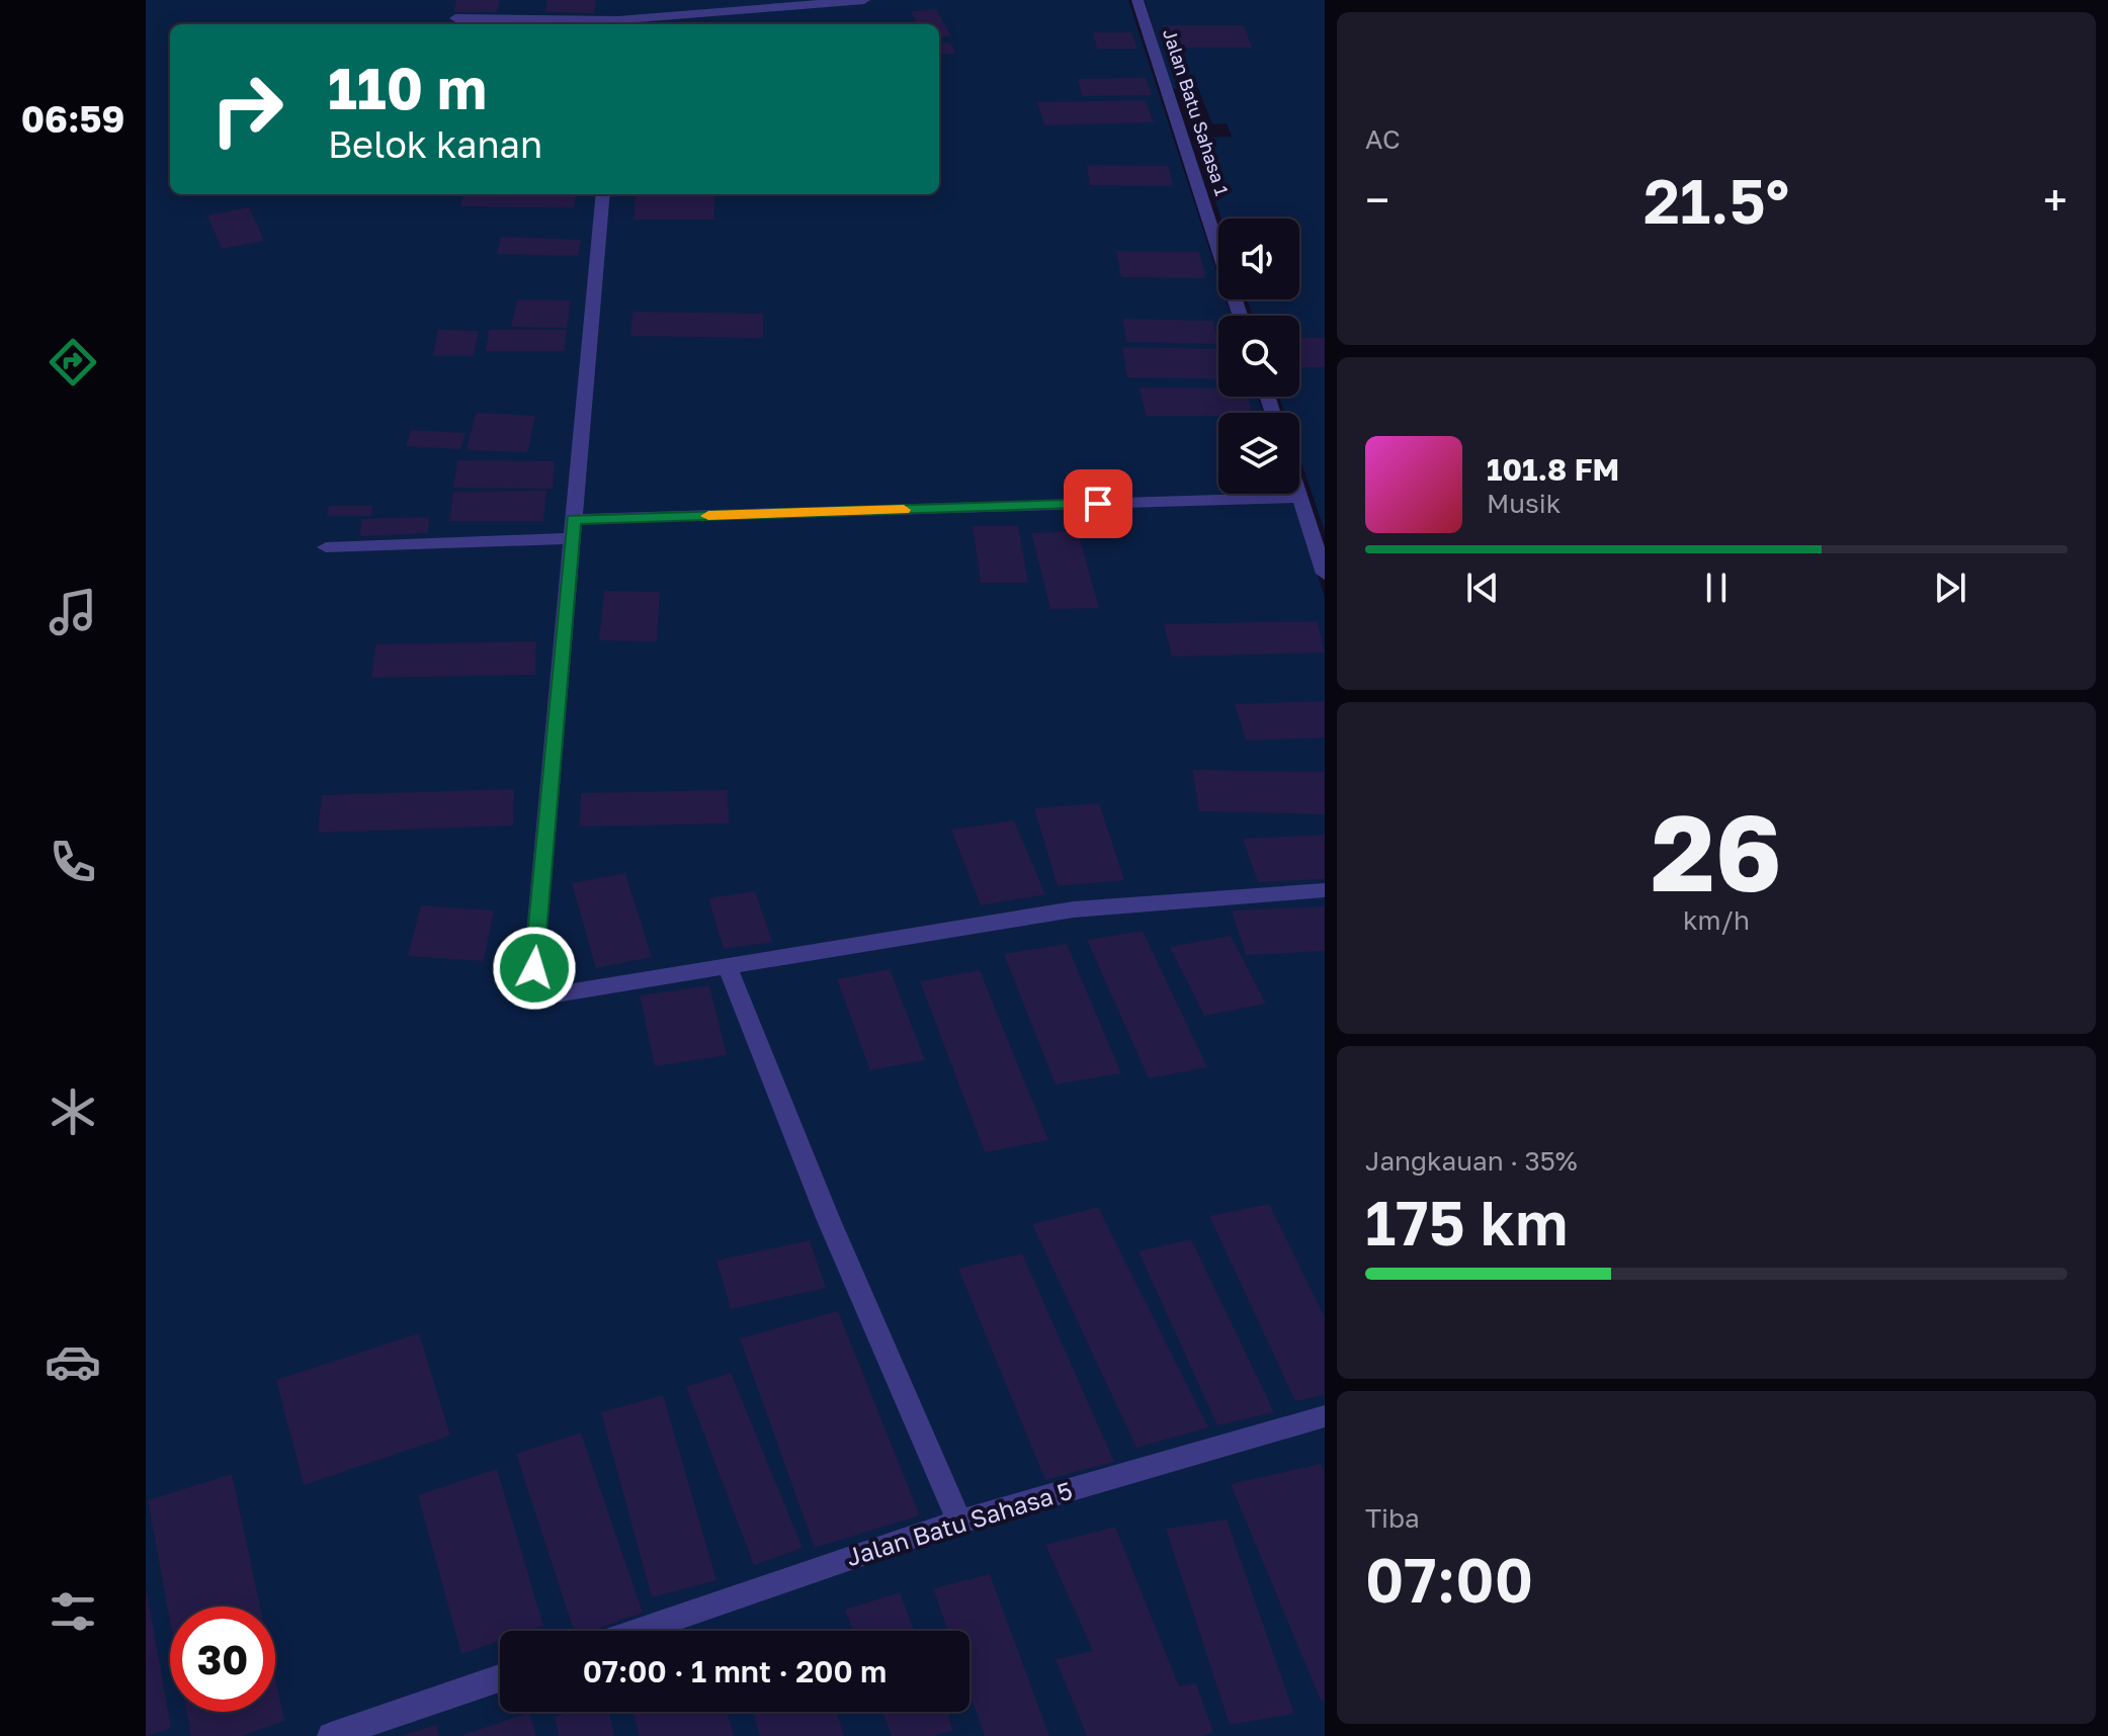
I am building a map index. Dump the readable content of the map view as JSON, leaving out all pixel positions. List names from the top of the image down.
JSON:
{
  "streets": {
    "street": ["Jalan Batu Sahasa 1", "Jalan Batu Sahasa 5"]
  },
  "page": {
    "tabs": "06:59",
    "tile": [
      "AC",
      ["26", "km/h"],
      ["Jangkauan · 35%", "175 km"],
      ["Tiba", "07:00"]
    ],
    "turn": ["110 m", "Belok kanan"],
    "heat": ["−", "21.5°", "+"],
    "song": ["101.8 FM", "Musik"],
    "limit": "30",
    "trip": "07:00 · 1 mnt · 200 m"
  }
}
